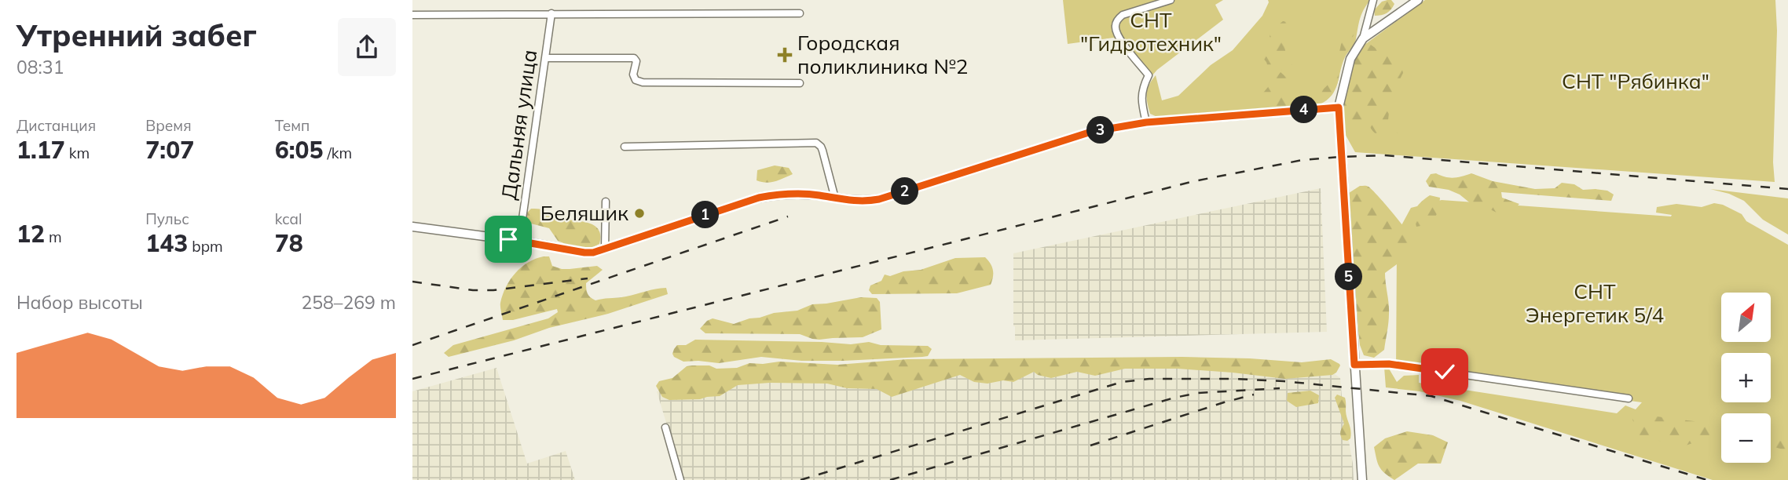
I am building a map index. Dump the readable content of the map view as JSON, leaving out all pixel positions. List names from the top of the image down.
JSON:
{
  "streets": {
    "street": ["Дальняя улица"]
  },
  "parks": ["СНТ \"Гидротехник\"", "СНТ \"Рябинка\"", "СНТ Энергетик 5/4"],
  "places": {
    "health": ["Городская поликлиника №2"],
    "other": ["Беляшик"]
  },
  "north": "top right",
  "page": {
    "heading": ["Утренний забег", "08:31"],
    "stats": [
      ["Дистанция", "1.17 km"],
      ["Время", "7:07"],
      ["Темп", "6:05 /km"],
      ["12 m"],
      ["Пульс", "143 bpm"],
      ["kcal", "78"]
    ],
    "pins": [
      "4",
      "3",
      "2",
      "1",
      "5"
    ],
    "chart": ["Набор высоты", "258–269 m"],
    "map_buttons": ["+", "−"]
  }
}
